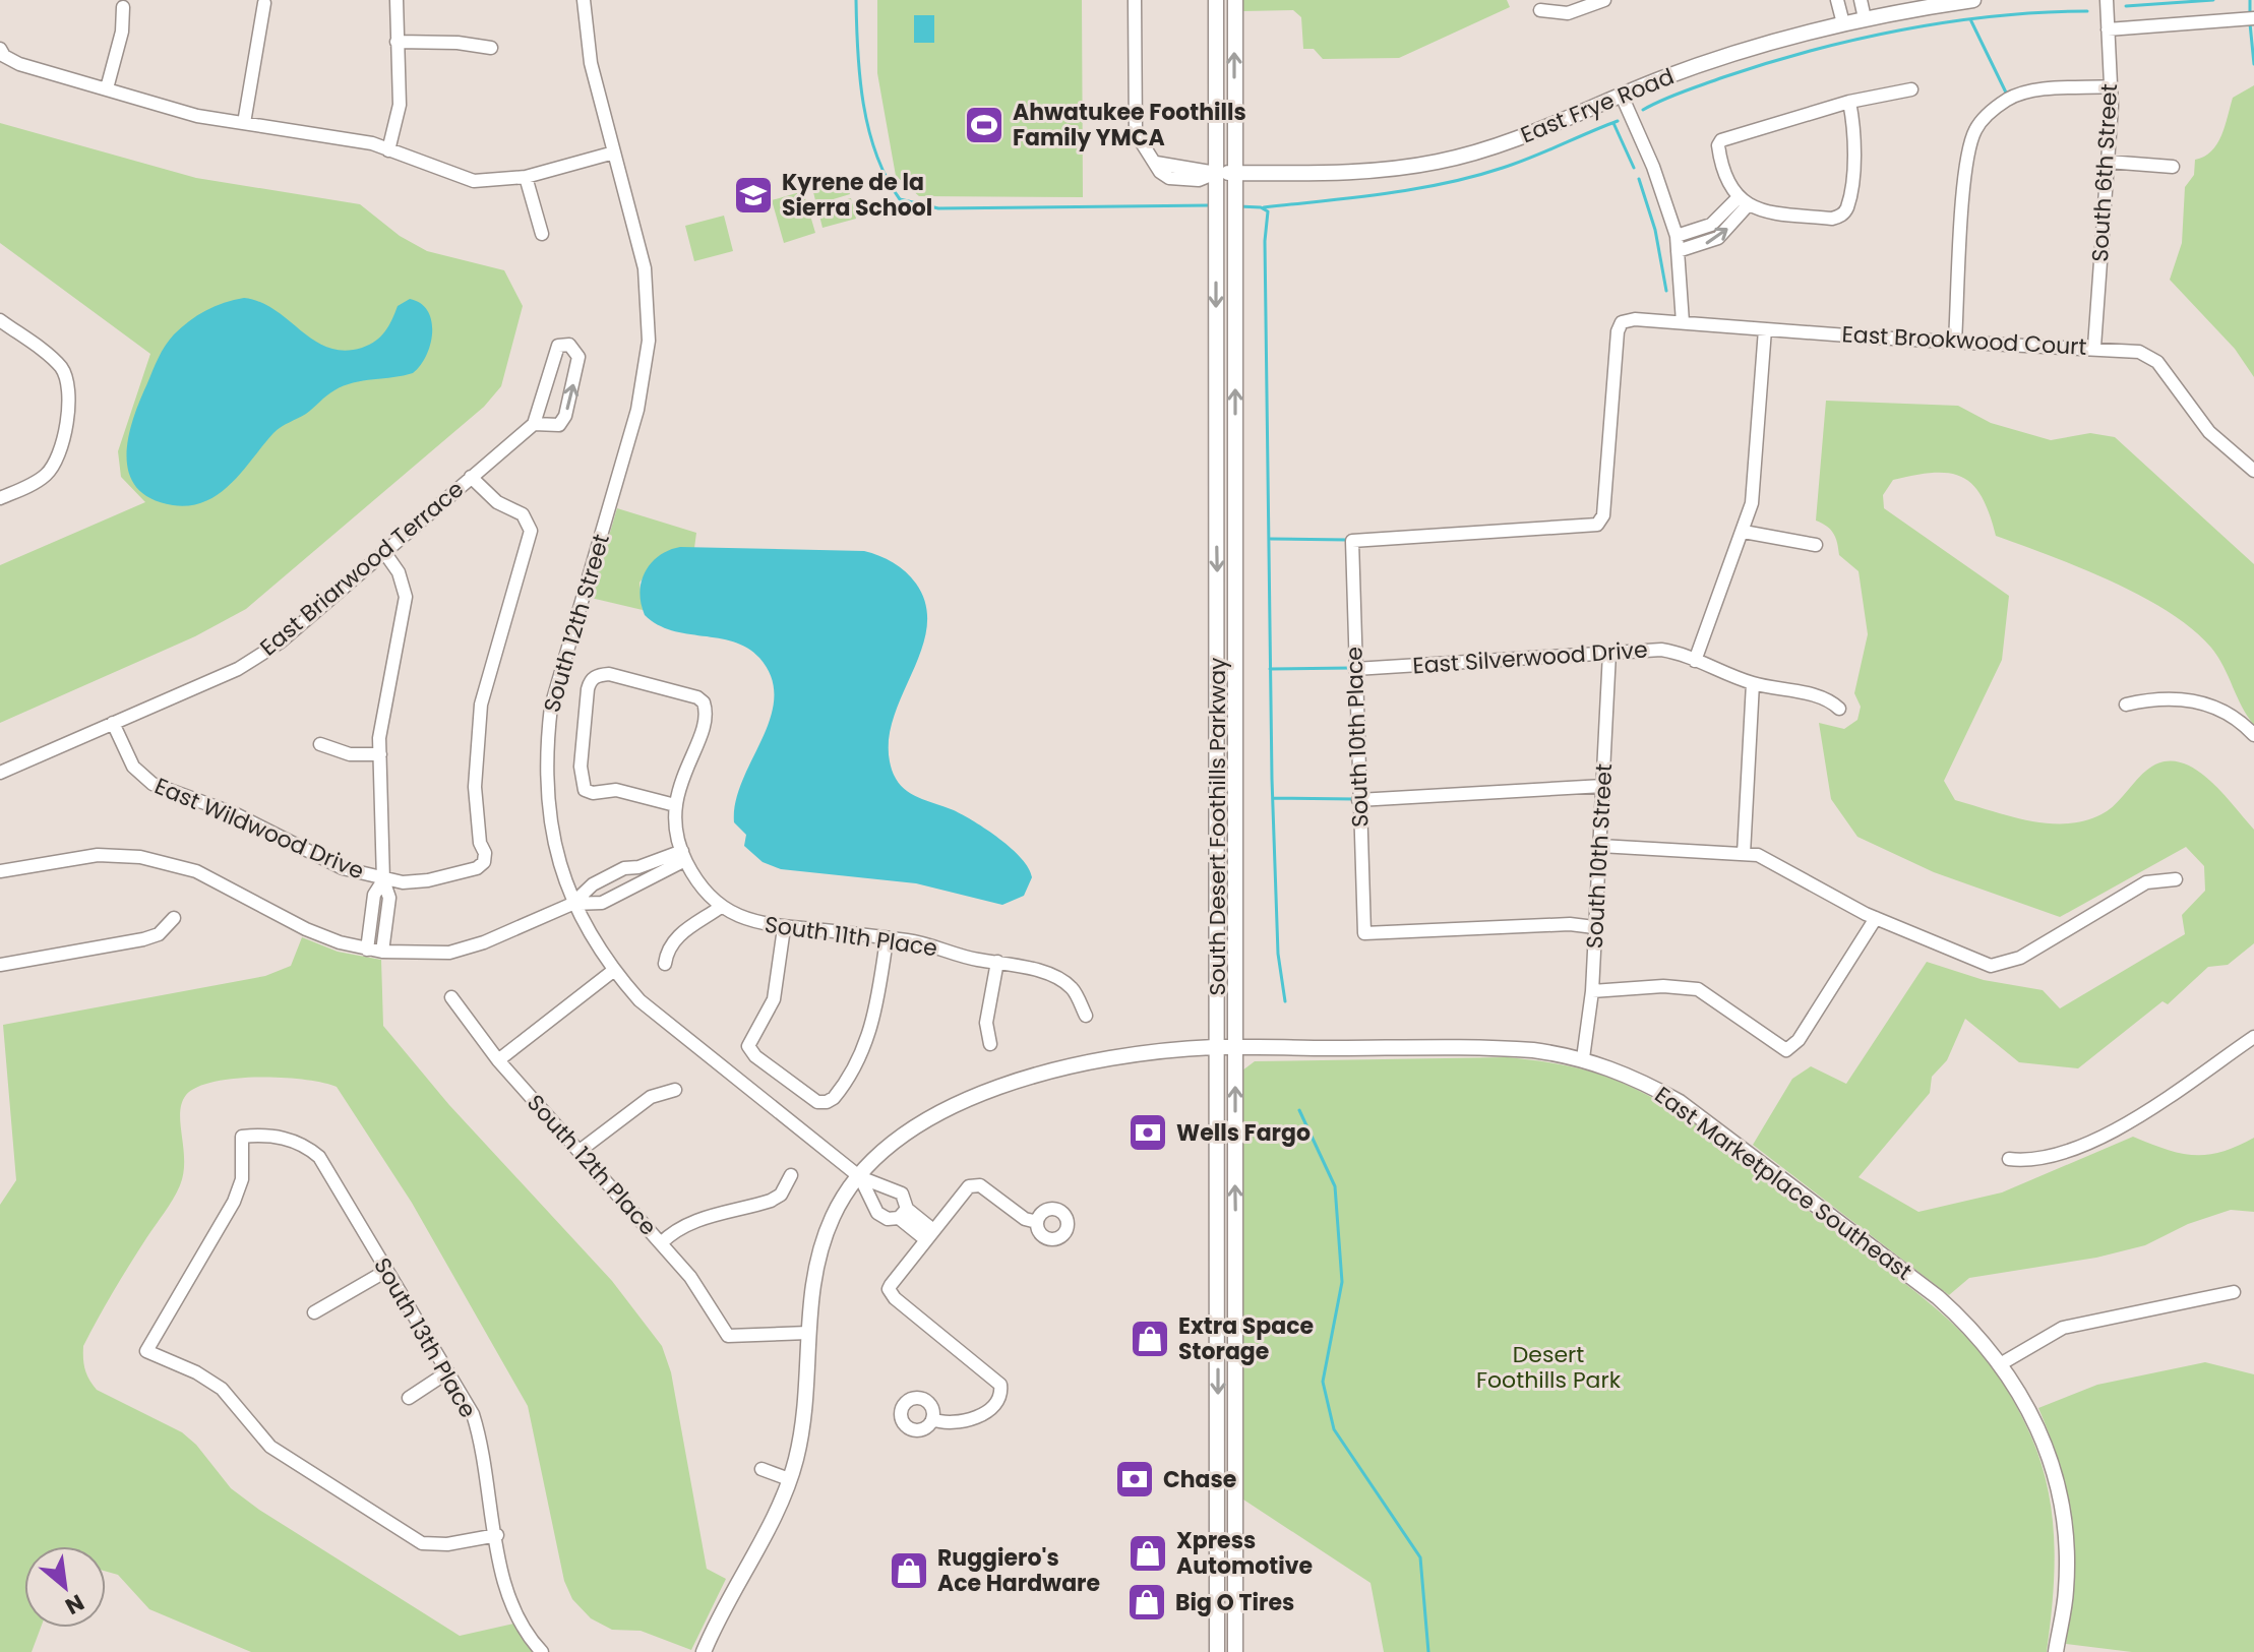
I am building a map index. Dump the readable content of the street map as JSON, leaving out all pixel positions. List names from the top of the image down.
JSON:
{
  "streets": {
    "street": [
      "East Frye Road",
      "South 6th Street",
      "East Brookwood Court",
      "East Briarwood Terrace",
      "South 12th Street",
      "East Silverwood Drive",
      "South 10th Place",
      "South Desert Foothills Parkway",
      "East Wildwood Drive",
      "South 10th Street",
      "South 11th Place",
      "South 12th Place",
      "East Marketplace Southeast",
      "South 13th Place"
    ]
  },
  "crossings": [
    ["East Frye Road", "South Desert Foothills Parkway"],
    ["South 6th Street", "East Brookwood Court"],
    ["East Brookwood Court", "South 10th Place"],
    ["East Briarwood Terrace", "East Wildwood Drive"],
    ["South 12th Street", "East Marketplace Southeast"],
    ["East Silverwood Drive", "South 10th Place"],
    ["East Silverwood Drive", "South 10th Street"],
    ["South 10th Place", "South 10th Street"],
    ["South Desert Foothills Parkway", "East Marketplace Southeast"],
    ["South 10th Street", "East Marketplace Southeast"]
  ],
  "parks": ["Desert Foothills Park"],
  "places": {
    "sports": ["Ahwatukee Foothills Family YMCA"],
    "school or university": ["Kyrene de la Sierra School"],
    "bank": ["Wells Fargo", "Chase"],
    "shop": [
      "Extra Space Storage",
      "Xpress Automotive",
      "Ruggiero's Ace Hardware",
      "Big O Tires"
    ]
  },
  "north": "bottom right"
}
